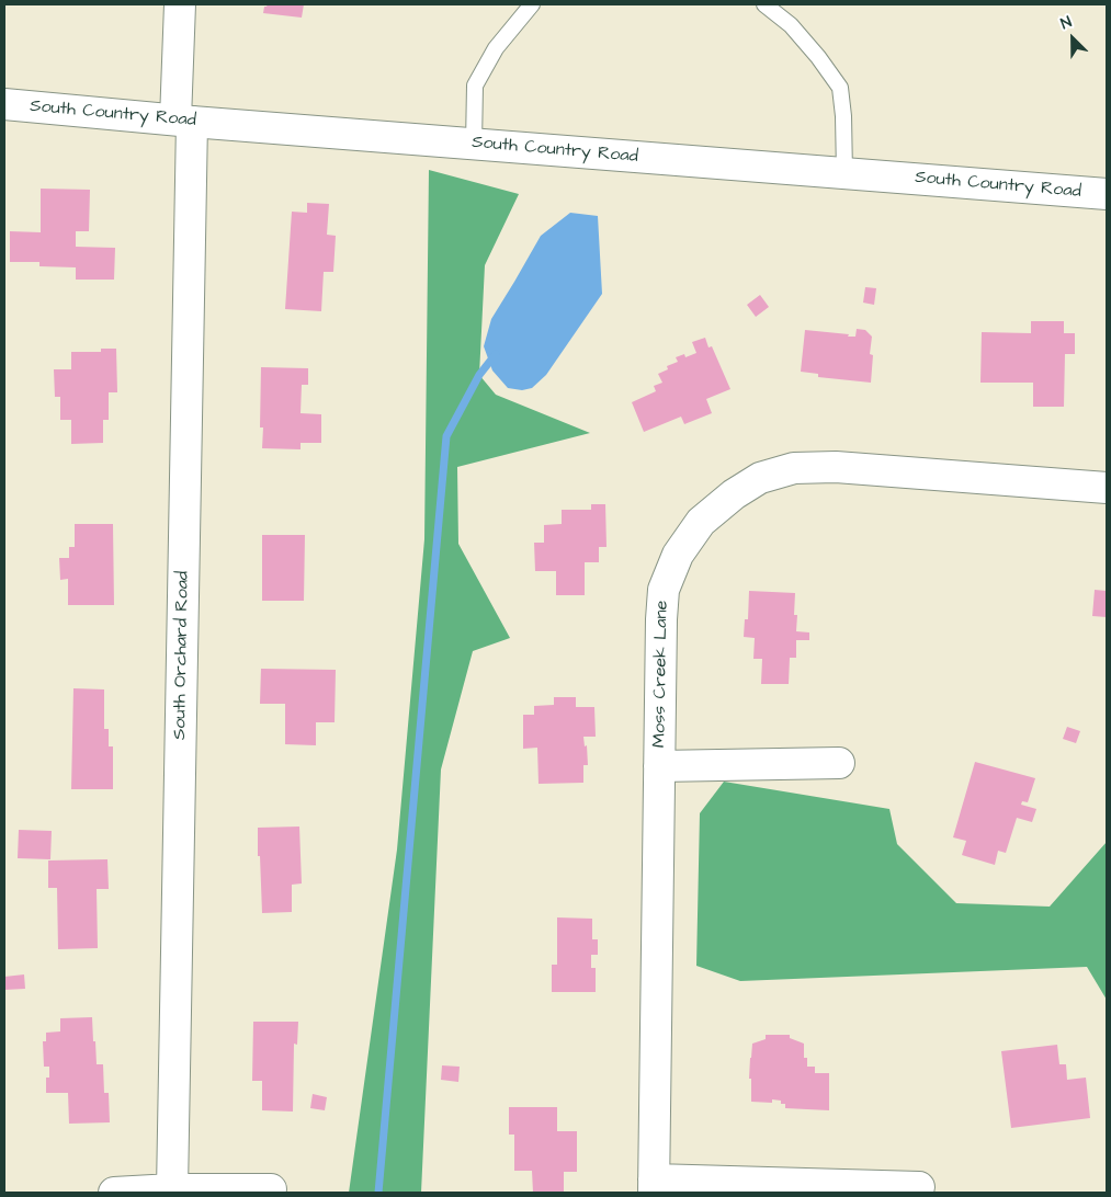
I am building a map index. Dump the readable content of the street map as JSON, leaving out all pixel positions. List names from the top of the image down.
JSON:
{
  "streets": {
    "street": ["South Country Road", "South Orchard Road", "Moss Creek Lane"]
  },
  "crossings": [
    ["South Country Road", "South Orchard Road"]
  ],
  "north": "top left"
}
